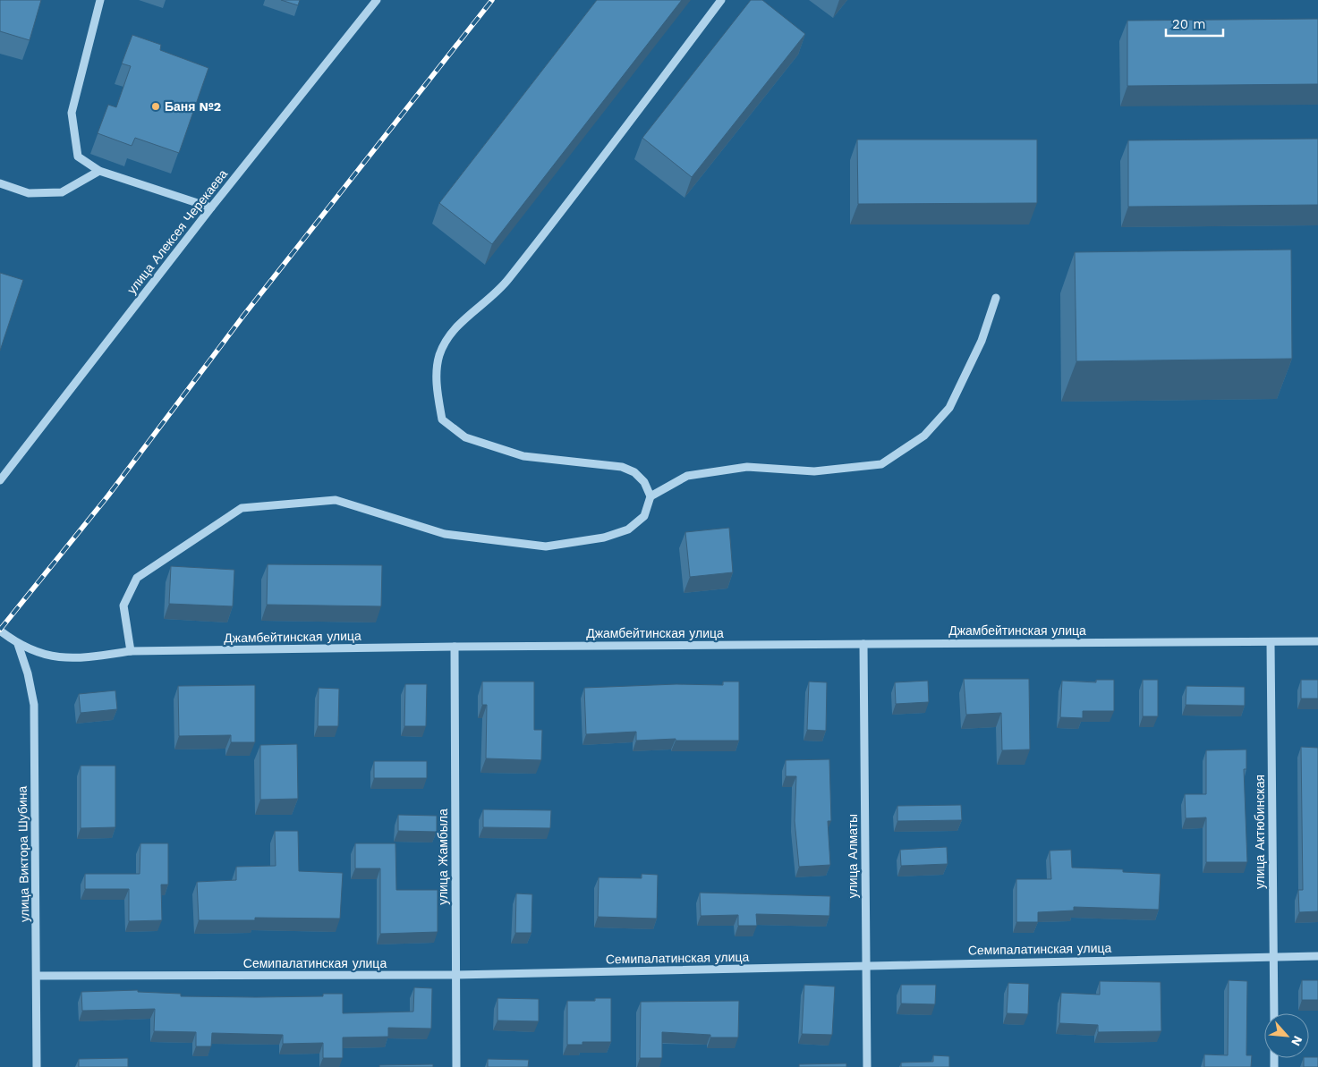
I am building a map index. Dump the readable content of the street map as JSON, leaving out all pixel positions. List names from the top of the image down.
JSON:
{
  "streets": {
    "street": [
      "улица Алексея Черекаева",
      "Джамбейтинская улица",
      "улица Актюбинская",
      "улица Виктора Шубина",
      "улица Алматы",
      "улица Жамбыла",
      "Семипалатинская улица"
    ]
  },
  "crossings": [
    ["Джамбейтинская улица", "улица Актюбинская"],
    ["Джамбейтинская улица", "улица Виктора Шубина"],
    ["Джамбейтинская улица", "улица Алматы"],
    ["Джамбейтинская улица", "улица Жамбыла"],
    ["улица Актюбинская", "Семипалатинская улица"],
    ["улица Виктора Шубина", "Семипалатинская улица"],
    ["улица Алматы", "Семипалатинская улица"],
    ["улица Жамбыла", "Семипалатинская улица"]
  ],
  "places": ["Баня №2"],
  "scale_bar": "20 m",
  "north": "bottom right"
}
